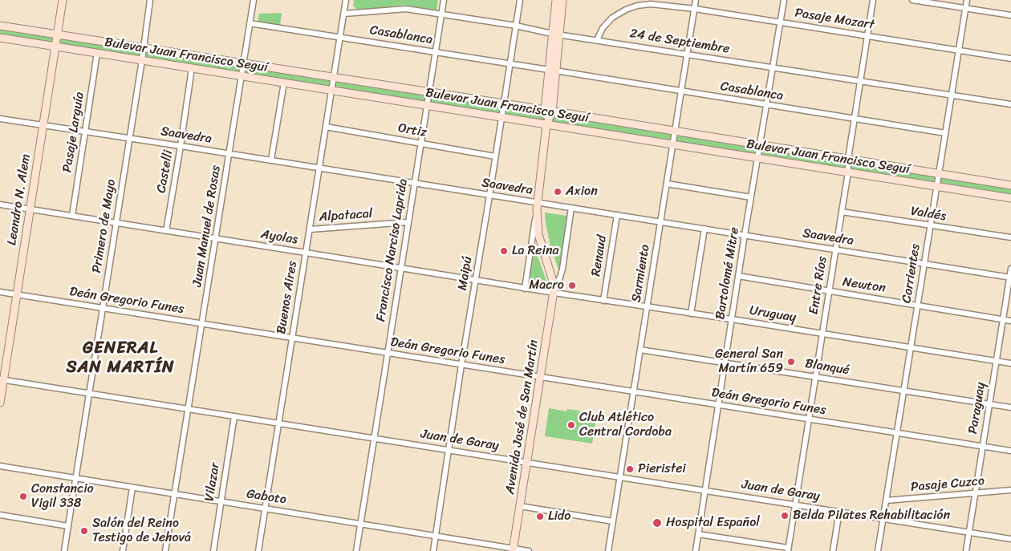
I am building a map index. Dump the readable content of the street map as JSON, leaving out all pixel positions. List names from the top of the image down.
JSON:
{
  "streets": {
    "main road": ["Bulevar Juan Francisco Seguí", "Leandro N. Alem", "Avenida José de San Martín"],
    "street": [
      "Pasaje Mozart",
      "Casablanca",
      "24 de Septiembre",
      "Ortiz",
      "Pasaje Larguía",
      "Saavedra",
      "Castelli",
      "Valdés",
      "Alpatacal",
      "Primero de Mayo",
      "Juan Manuel de Rosas",
      "Ayolas",
      "Francisco Narciso Laprida",
      "Renaud",
      "Maipú",
      "Sarmiento",
      "Bartolomé Mitre",
      "Corrientes",
      "Entre Ríos",
      "Newton",
      "Buenos Aires",
      "Deán Gregorio Funes",
      "Uruguay",
      "Blanqué",
      "Paraguay",
      "Juan de Garay",
      "Vilazar",
      "Pasaje Cuzco",
      "Gaboto"
    ]
  },
  "crossings": [
    ["Pasaje Mozart", "24 de Septiembre"],
    ["Pasaje Mozart", "Sarmiento"],
    ["Pasaje Mozart", "Bartolomé Mitre"],
    ["Pasaje Mozart", "Corrientes"],
    ["Pasaje Mozart", "Entre Ríos"],
    ["Casablanca", "Juan Manuel de Rosas"],
    ["Casablanca", "Francisco Narciso Laprida"],
    ["Casablanca", "Maipú"],
    ["Casablanca", "Sarmiento"],
    ["Casablanca", "Bartolomé Mitre"],
    ["Casablanca", "Corrientes"],
    ["Casablanca", "Entre Ríos"],
    ["Casablanca", "Buenos Aires"],
    ["Casablanca", "Avenida José de San Martín"],
    ["24 de Septiembre", "Francisco Narciso Laprida"],
    ["24 de Septiembre", "Maipú"],
    ["24 de Septiembre", "Sarmiento"],
    ["24 de Septiembre", "Bartolomé Mitre"],
    ["24 de Septiembre", "Corrientes"],
    ["24 de Septiembre", "Entre Ríos"],
    ["24 de Septiembre", "Buenos Aires"],
    ["24 de Septiembre", "Avenida José de San Martín"],
    ["Bulevar Juan Francisco Seguí", "Pasaje Larguía"],
    ["Bulevar Juan Francisco Seguí", "Castelli"],
    ["Bulevar Juan Francisco Seguí", "Leandro N. Alem"],
    ["Bulevar Juan Francisco Seguí", "Primero de Mayo"],
    ["Bulevar Juan Francisco Seguí", "Juan Manuel de Rosas"],
    ["Bulevar Juan Francisco Seguí", "Francisco Narciso Laprida"],
    ["Bulevar Juan Francisco Seguí", "Maipú"],
    ["Bulevar Juan Francisco Seguí", "Sarmiento"],
    ["Bulevar Juan Francisco Seguí", "Bartolomé Mitre"],
    ["Bulevar Juan Francisco Seguí", "Corrientes"],
    ["Bulevar Juan Francisco Seguí", "Entre Ríos"],
    ["Bulevar Juan Francisco Seguí", "Buenos Aires"],
    ["Bulevar Juan Francisco Seguí", "Avenida José de San Martín"],
    ["Ortiz", "Francisco Narciso Laprida"],
    ["Ortiz", "Maipú"],
    ["Ortiz", "Buenos Aires"],
    ["Pasaje Larguía", "Saavedra"],
    ["Pasaje Larguía", "Ayolas"],
    ["Saavedra", "Castelli"],
    ["Saavedra", "Leandro N. Alem"],
    ["Saavedra", "Primero de Mayo"],
    ["Saavedra", "Juan Manuel de Rosas"],
    ["Saavedra", "Francisco Narciso Laprida"],
    ["Saavedra", "Renaud"],
    ["Saavedra", "Maipú"],
    ["Saavedra", "Sarmiento"],
    ["Saavedra", "Bartolomé Mitre"],
    ["Saavedra", "Corrientes"],
    ["Saavedra", "Entre Ríos"],
    ["Saavedra", "Buenos Aires"],
    ["Saavedra", "Paraguay"],
    ["Saavedra", "Avenida José de San Martín"],
    ["Castelli", "Ayolas"],
    ["Leandro N. Alem", "Ayolas"],
    ["Leandro N. Alem", "Deán Gregorio Funes"],
    ["Leandro N. Alem", "Juan de Garay"],
    ["Valdés", "Corrientes"],
    ["Valdés", "Entre Ríos"],
    ["Alpatacal", "Francisco Narciso Laprida"],
    ["Alpatacal", "Buenos Aires"],
    ["Primero de Mayo", "Ayolas"],
    ["Primero de Mayo", "Deán Gregorio Funes"],
    ["Primero de Mayo", "Juan de Garay"],
    ["Primero de Mayo", "Gaboto"],
    ["Juan Manuel de Rosas", "Ayolas"],
    ["Juan Manuel de Rosas", "Deán Gregorio Funes"],
    ["Juan Manuel de Rosas", "Juan de Garay"],
    ["Juan Manuel de Rosas", "Gaboto"],
    ["Ayolas", "Francisco Narciso Laprida"],
    ["Ayolas", "Maipú"],
    ["Ayolas", "Buenos Aires"],
    ["Ayolas", "Uruguay"],
    ["Ayolas", "Avenida José de San Martín"],
    ["Francisco Narciso Laprida", "Deán Gregorio Funes"],
    ["Francisco Narciso Laprida", "Juan de Garay"],
    ["Francisco Narciso Laprida", "Gaboto"],
    ["Renaud", "Uruguay"],
    ["Maipú", "Deán Gregorio Funes"],
    ["Maipú", "Juan de Garay"],
    ["Maipú", "Gaboto"],
    ["Sarmiento", "Deán Gregorio Funes"],
    ["Sarmiento", "Uruguay"],
    ["Sarmiento", "Blanqué"],
    ["Sarmiento", "Juan de Garay"],
    ["Bartolomé Mitre", "Newton"],
    ["Bartolomé Mitre", "Deán Gregorio Funes"],
    ["Bartolomé Mitre", "Uruguay"],
    ["Bartolomé Mitre", "Blanqué"],
    ["Bartolomé Mitre", "Juan de Garay"],
    ["Corrientes", "Newton"],
    ["Corrientes", "Deán Gregorio Funes"],
    ["Corrientes", "Uruguay"],
    ["Corrientes", "Blanqué"],
    ["Corrientes", "Juan de Garay"],
    ["Corrientes", "Pasaje Cuzco"],
    ["Entre Ríos", "Newton"],
    ["Entre Ríos", "Deán Gregorio Funes"],
    ["Entre Ríos", "Uruguay"],
    ["Entre Ríos", "Blanqué"],
    ["Entre Ríos", "Juan de Garay"],
    ["Newton", "Paraguay"],
    ["Buenos Aires", "Deán Gregorio Funes"],
    ["Buenos Aires", "Juan de Garay"],
    ["Buenos Aires", "Gaboto"],
    ["Deán Gregorio Funes", "Paraguay"],
    ["Deán Gregorio Funes", "Avenida José de San Martín"],
    ["Uruguay", "Paraguay"],
    ["Uruguay", "Avenida José de San Martín"],
    ["Blanqué", "Paraguay"],
    ["Paraguay", "Juan de Garay"],
    ["Paraguay", "Pasaje Cuzco"],
    ["Avenida José de San Martín", "Juan de Garay"],
    ["Avenida José de San Martín", "Gaboto"],
    ["Juan de Garay", "Vilazar"],
    ["Vilazar", "Gaboto"]
  ],
  "districts": ["GENERAL SAN MARTÍN"],
  "places": [
    "Axion",
    "La Reina",
    "Macro",
    "General San Martín 659",
    "Club Atlético Central Cordoba",
    "Pieristei",
    "Constancio Vigil 338",
    "Belda Pilates Rehabilitación",
    "Lido",
    "Hospital Español",
    "Salón del Reino Testigo de Jehová"
  ]
}
